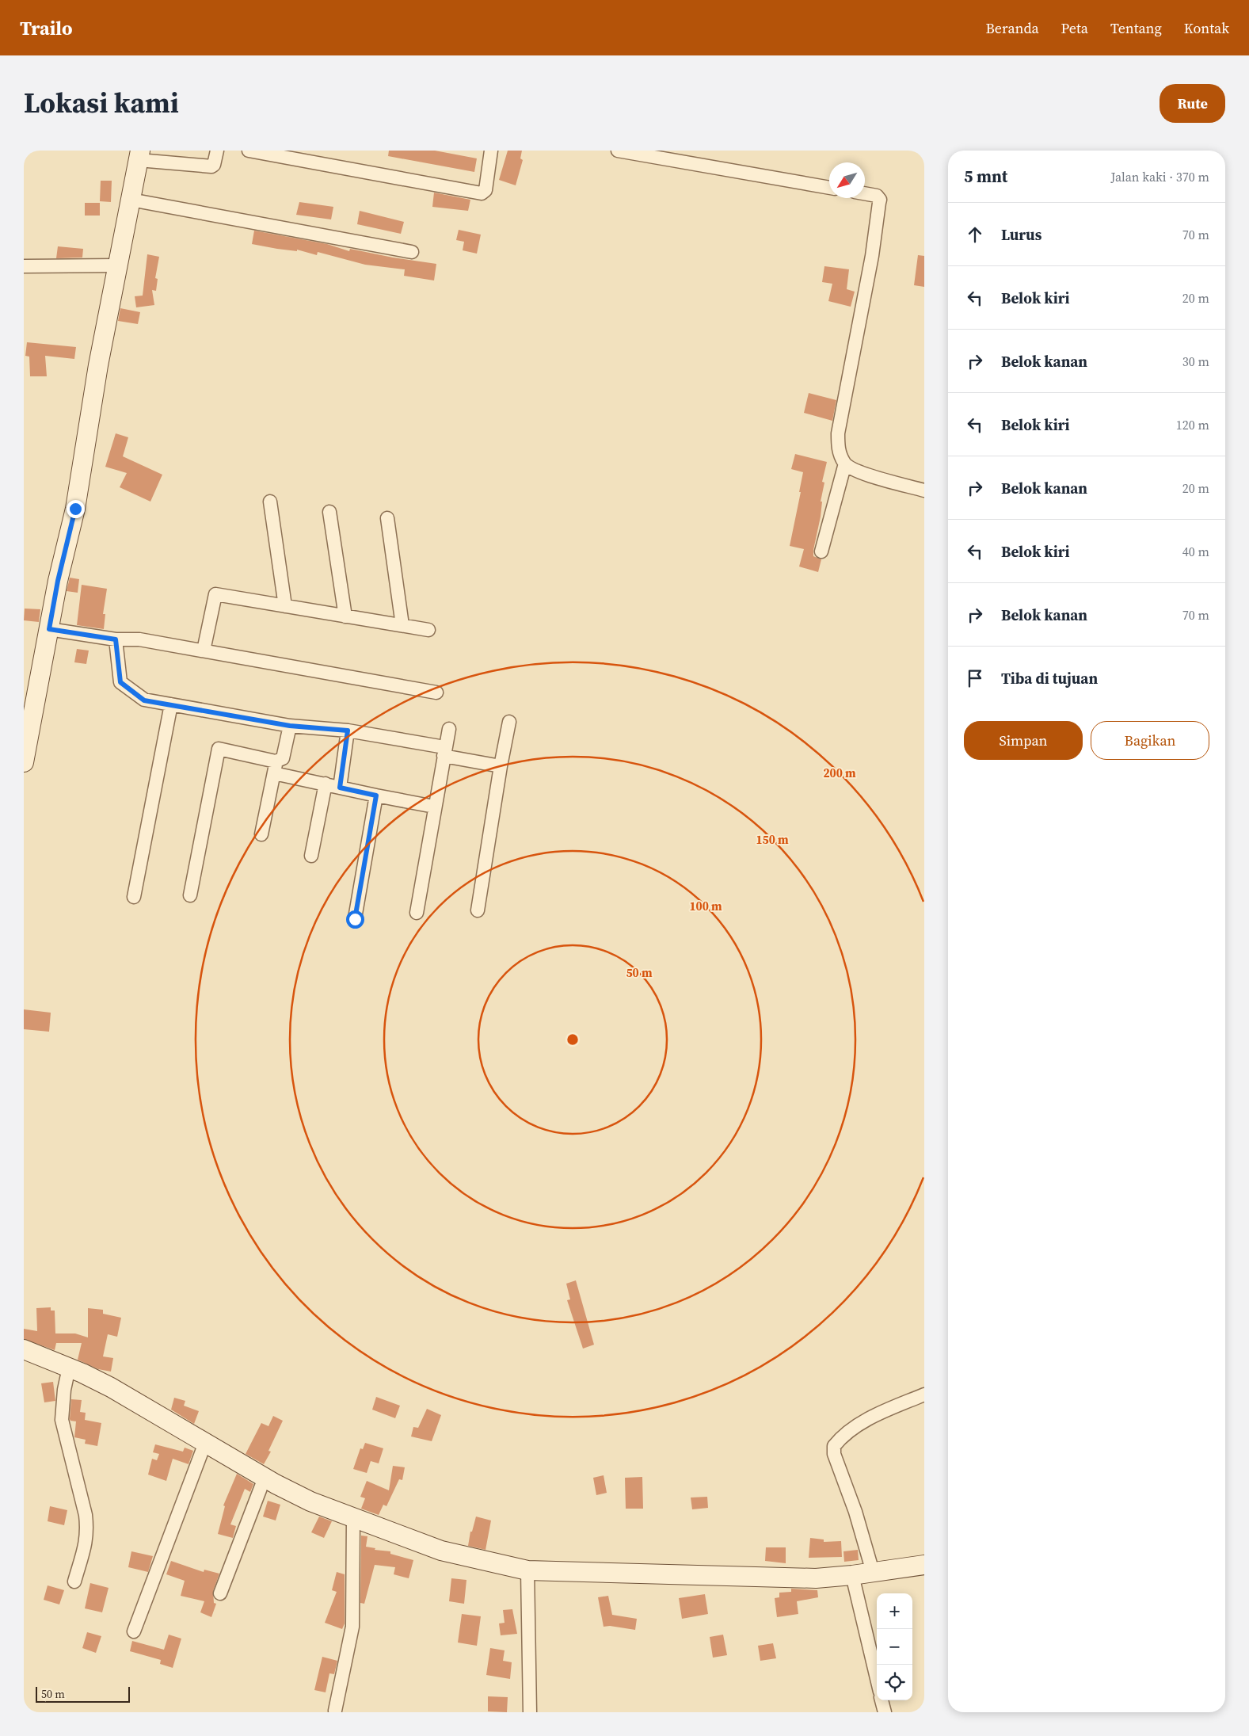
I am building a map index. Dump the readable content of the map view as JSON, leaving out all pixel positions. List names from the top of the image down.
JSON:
{
  "scale_bar": "50 m",
  "north": "bottom left",
  "page": {
    "header": "Trailo",
    "nav": [
      "Beranda",
      "Peta",
      "Tentang",
      "Kontak"
    ],
    "title": "Lokasi kami",
    "buttons": [
      "Rute",
      ["Simpan", "Bagikan"]
    ],
    "heading": ["5 mnt", "Jalan kaki · 370 m"],
    "list": [
      ["Lurus", "70 m"],
      ["Belok kiri", "20 m"],
      ["Belok kanan", "30 m"],
      ["Belok kiri", "120 m"],
      ["Belok kanan", "20 m"],
      ["Belok kiri", "40 m"],
      ["Belok kanan", "70 m"],
      "Tiba di tujuan"
    ],
    "map_buttons": ["+", "−"],
    "scale": "50 m"
  },
  "rings": [
    "200 m",
    "150 m",
    "100 m",
    "50 m"
  ]
}
